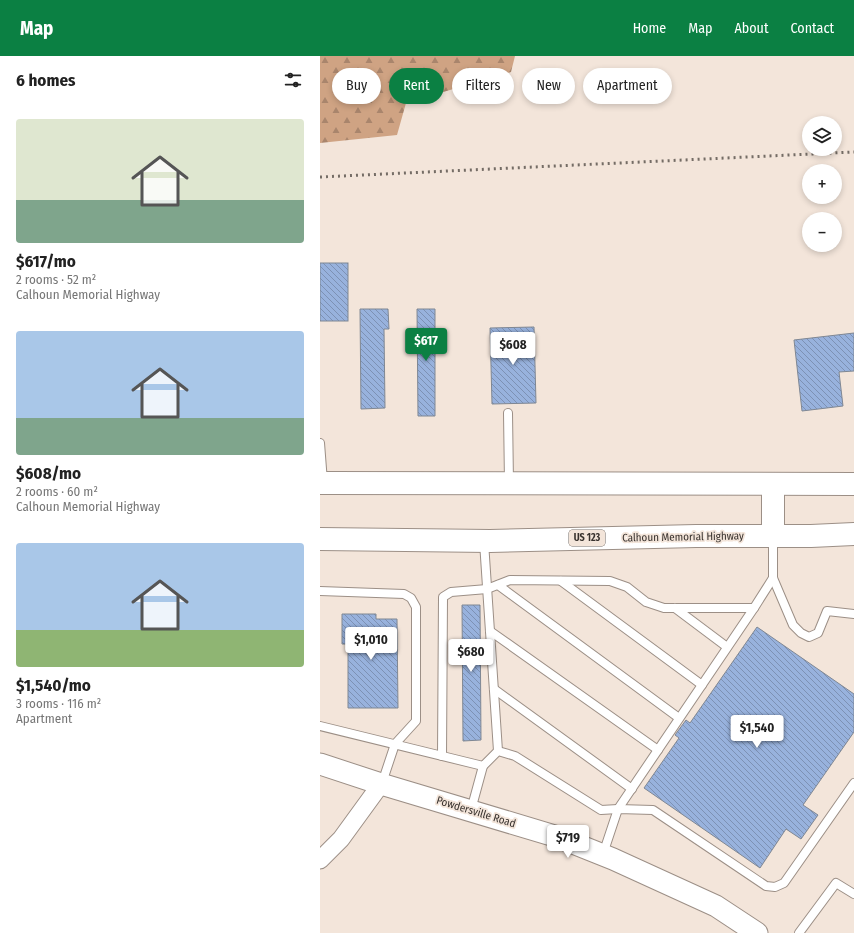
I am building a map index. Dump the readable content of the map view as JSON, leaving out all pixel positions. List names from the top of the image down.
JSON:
{
  "streets": {
    "highway": ["Calhoun Memorial Highway", "US 123"],
    "street": ["Powdersville Road"]
  },
  "page": {
    "header": "Map",
    "nav": [
      "Home",
      "Map",
      "About",
      "Contact"
    ],
    "heading": "6 homes",
    "chip": [
      "Buy",
      "Rent",
      "Filters",
      "New",
      "Apartment"
    ],
    "list": [
      {
        "name": "$617/mo",
        "note": "2 rooms · 52 m² · Calhoun Memorial Highway"
      },
      {
        "name": "$608/mo",
        "note": "2 rooms · 60 m² · Calhoun Memorial Highway"
      },
      {
        "name": "$1,540/mo",
        "note": "3 rooms · 116 m² · Apartment"
      }
    ],
    "map_buttons": ["+", "−"],
    "price": [
      "$617",
      "$608",
      "$1,010",
      "$680",
      "$1,540",
      "$719"
    ]
  }
}
